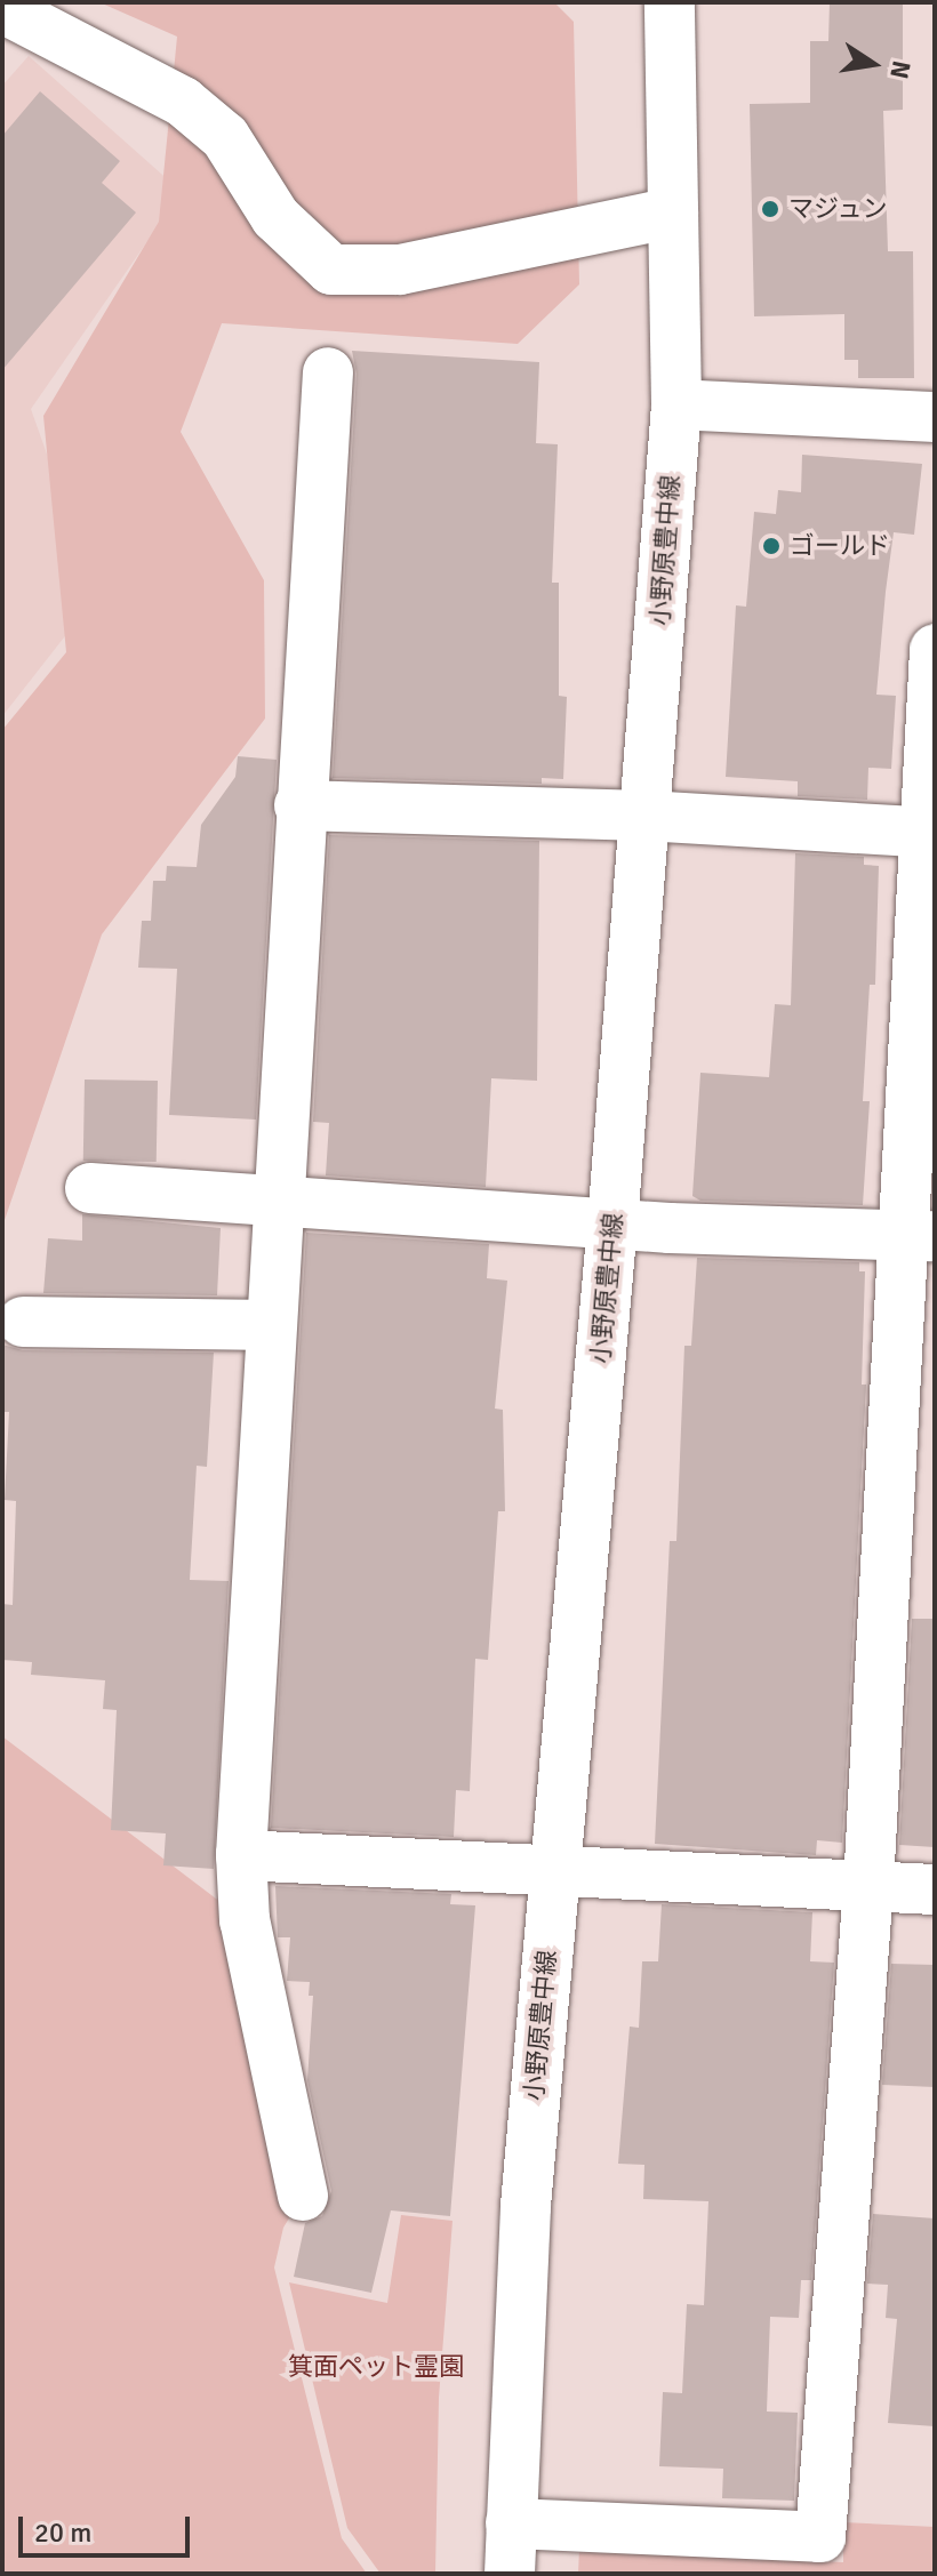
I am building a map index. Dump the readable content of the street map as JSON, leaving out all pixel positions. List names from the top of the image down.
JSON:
{
  "streets": {
    "street": ["小野原豊中線"]
  },
  "parks": ["箕面ペット霊園"],
  "places": ["マジュン", "ゴールド"],
  "scale_bar": "20 m",
  "north": "right"
}
